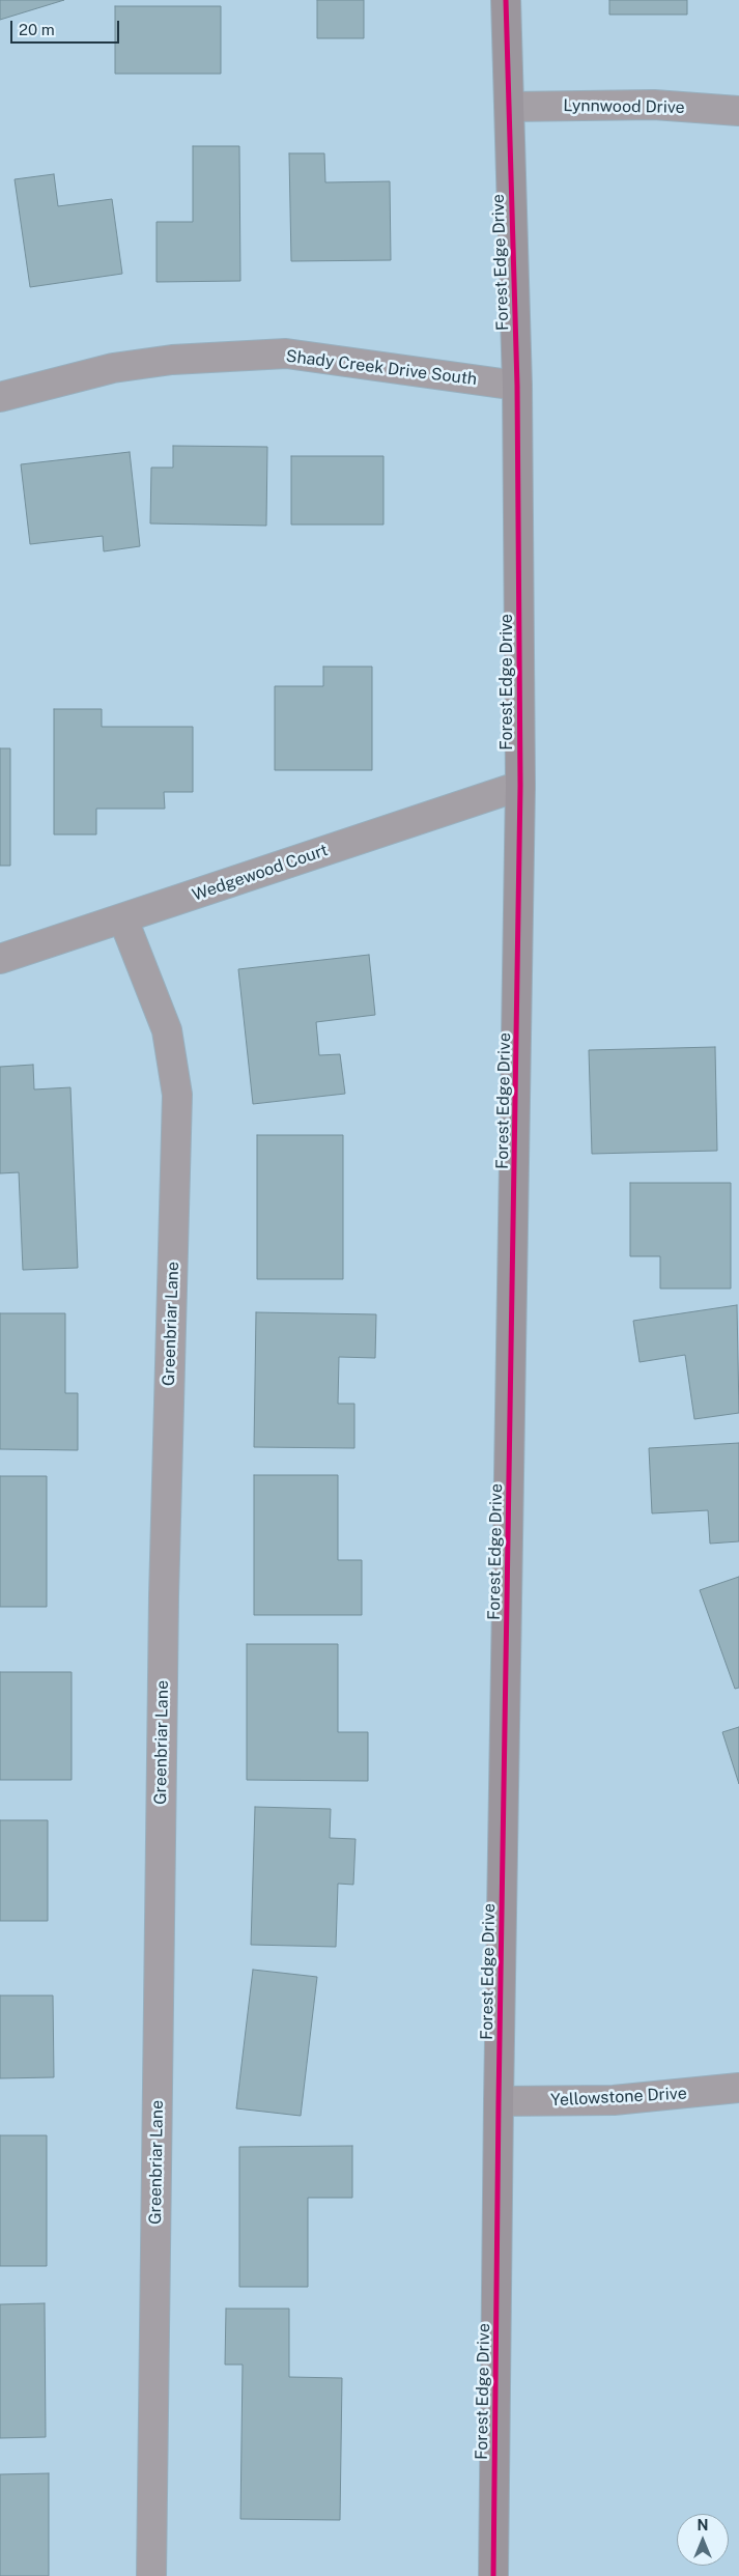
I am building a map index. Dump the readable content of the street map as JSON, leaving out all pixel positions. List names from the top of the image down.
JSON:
{
  "streets": {
    "street": [
      "Lynnwood Drive",
      "Forest Edge Drive",
      "Shady Creek Drive South",
      "Wedgewood Court",
      "Greenbriar Lane",
      "Yellowstone Drive"
    ]
  },
  "crossings": [
    ["Lynnwood Drive", "Forest Edge Drive"],
    ["Forest Edge Drive", "Shady Creek Drive South"],
    ["Forest Edge Drive", "Wedgewood Court"],
    ["Forest Edge Drive", "Yellowstone Drive"],
    ["Wedgewood Court", "Greenbriar Lane"]
  ],
  "scale_bar": "20 m",
  "north": "top"
}
